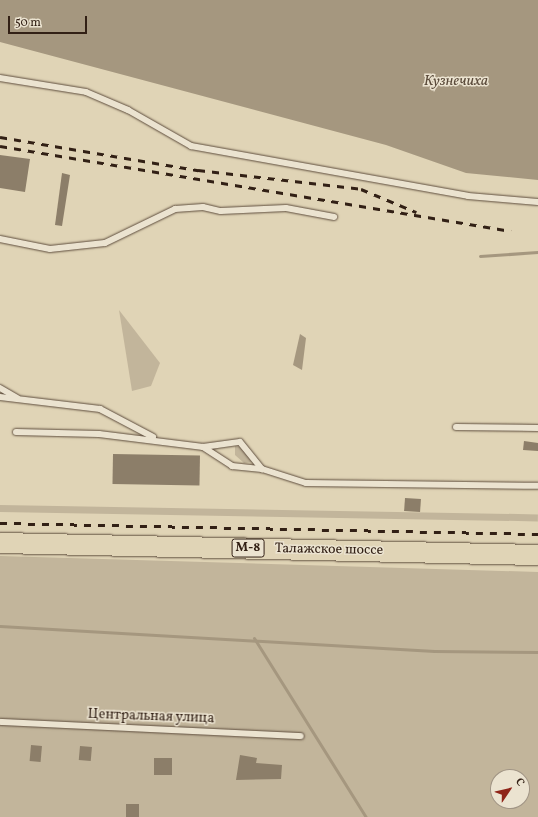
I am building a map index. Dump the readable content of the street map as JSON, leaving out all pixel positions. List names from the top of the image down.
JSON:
{
  "streets": {
    "main road": ["М-8", "Талажское шоссе"],
    "lane": ["Центральная улица"]
  },
  "water": ["Кузнечиха"],
  "scale_bar": "50 m",
  "north": "top right"
}
